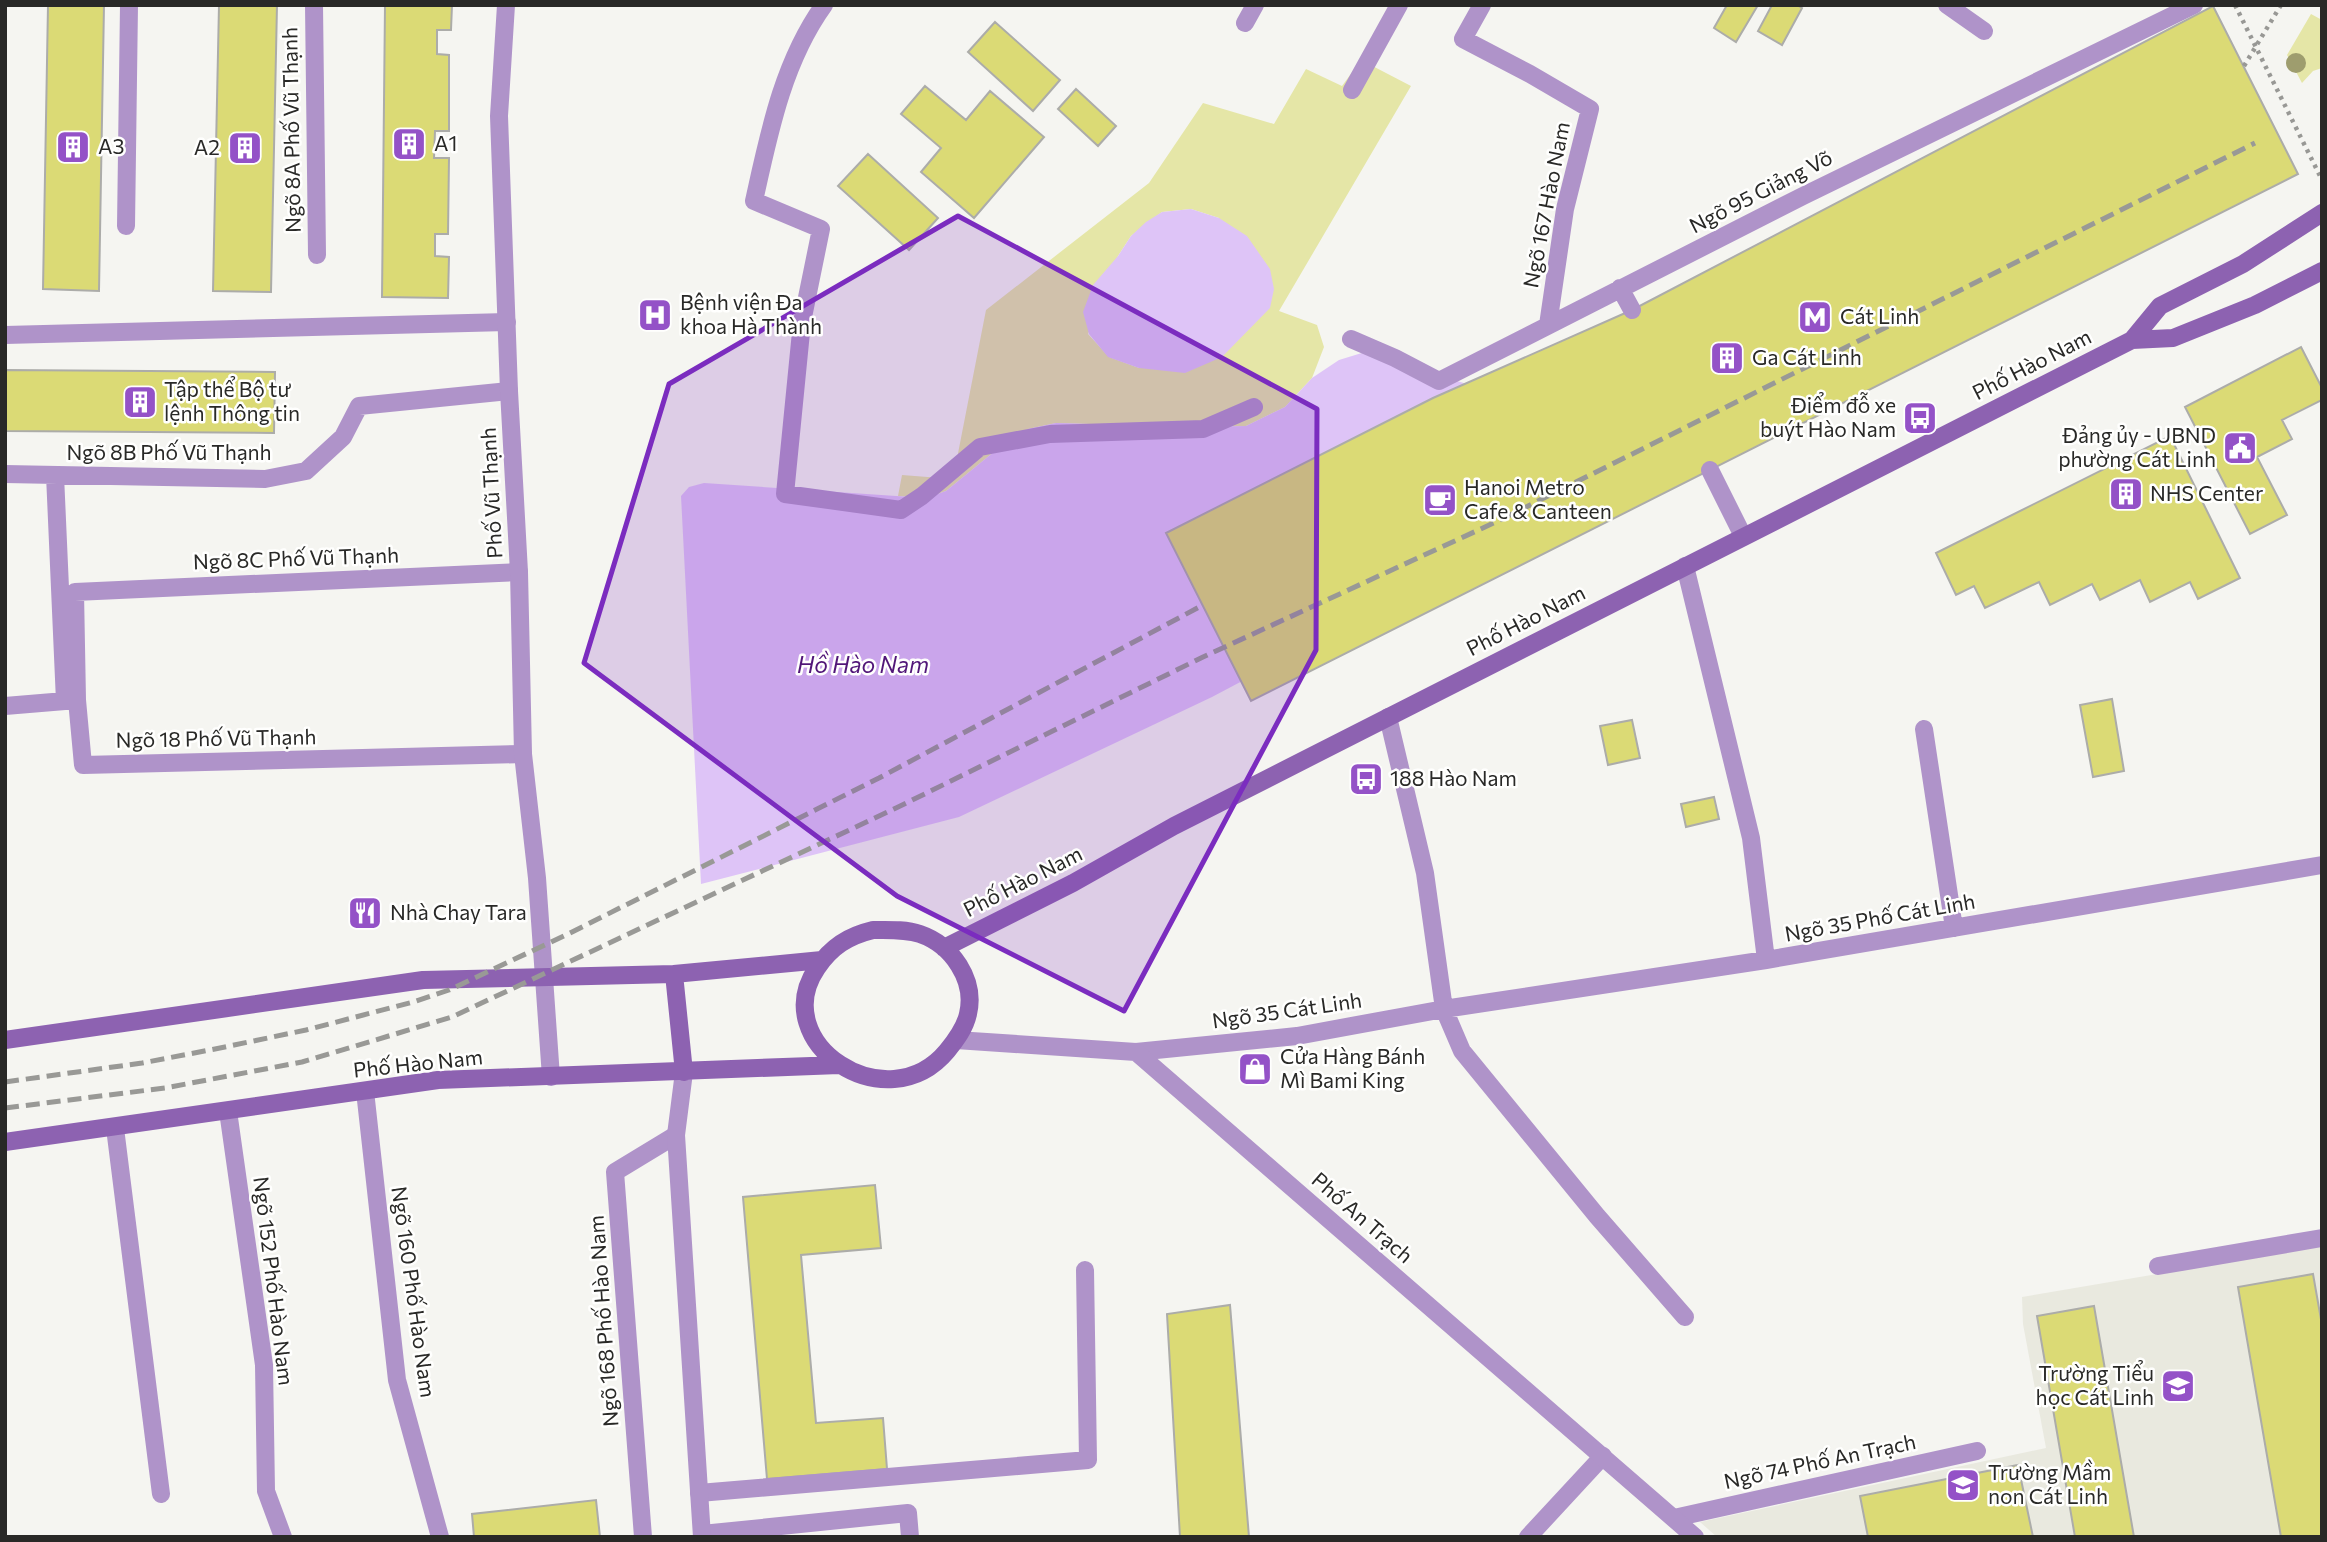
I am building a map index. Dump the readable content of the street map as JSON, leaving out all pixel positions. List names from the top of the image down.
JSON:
{
  "streets": {
    "main road": ["Phố Hào Nam"],
    "street": [
      "Ngõ 8A Phố Vũ Thạnh",
      "Ngõ 95 Giảng Võ",
      "Ngõ 167 Hào Nam",
      "Ngõ 8B Phố Vũ Thạnh",
      "Phố Vũ Thạnh",
      "Ngõ 8C Phố Vũ Thạnh",
      "Ngõ 18 Phố Vũ Thạnh",
      "Ngõ 35 Phố Cát Linh",
      "Ngõ 35 Cát Linh",
      "Phố An Trạch",
      "Ngõ 152 Phố Hào Nam",
      "Ngõ 160 Phố Hào Nam",
      "Ngõ 168 Phố Hào Nam",
      "Ngõ 74 Phố An Trạch"
    ]
  },
  "crossings": [
    ["Ngõ 95 Giảng Võ", "Ngõ 167 Hào Nam"],
    ["Phố Hào Nam", "Phố Vũ Thạnh"],
    ["Phố Hào Nam", "Ngõ 152 Phố Hào Nam"],
    ["Phố Hào Nam", "Ngõ 160 Phố Hào Nam"],
    ["Ngõ 8B Phố Vũ Thạnh", "Phố Vũ Thạnh"],
    ["Phố Vũ Thạnh", "Ngõ 8C Phố Vũ Thạnh"],
    ["Phố Vũ Thạnh", "Ngõ 18 Phố Vũ Thạnh"],
    ["Ngõ 8C Phố Vũ Thạnh", "Ngõ 18 Phố Vũ Thạnh"],
    ["Ngõ 35 Phố Cát Linh", "Ngõ 35 Cát Linh"],
    ["Ngõ 35 Cát Linh", "Phố An Trạch"],
    ["Phố An Trạch", "Ngõ 74 Phố An Trạch"]
  ],
  "water": ["Hồ Hào Nam"],
  "places": {
    "building": [
      "A1",
      "A3",
      "A2",
      "Ga Cát Linh",
      "Tập thể Bộ tư lệnh Thông tin",
      "NHS Center"
    ],
    "hospital": ["Bệnh viện Đa khoa Hà Thành"],
    "metro station": ["Cát Linh"],
    "bus stop": ["Điểm đỗ xe buýt Hào Nam", "188 Hào Nam"],
    "public building": ["Đảng ủy - UBND phường Cát Linh"],
    "cafe": ["Hanoi Metro Cafe & Canteen"],
    "restaurant": ["Nhà Chay Tara"],
    "shop": ["Cửa Hàng Bánh Mì Bami King"],
    "school or university": ["Trường Tiểu học Cát Linh", "Trường Mầm non Cát Linh"]
  }
}
